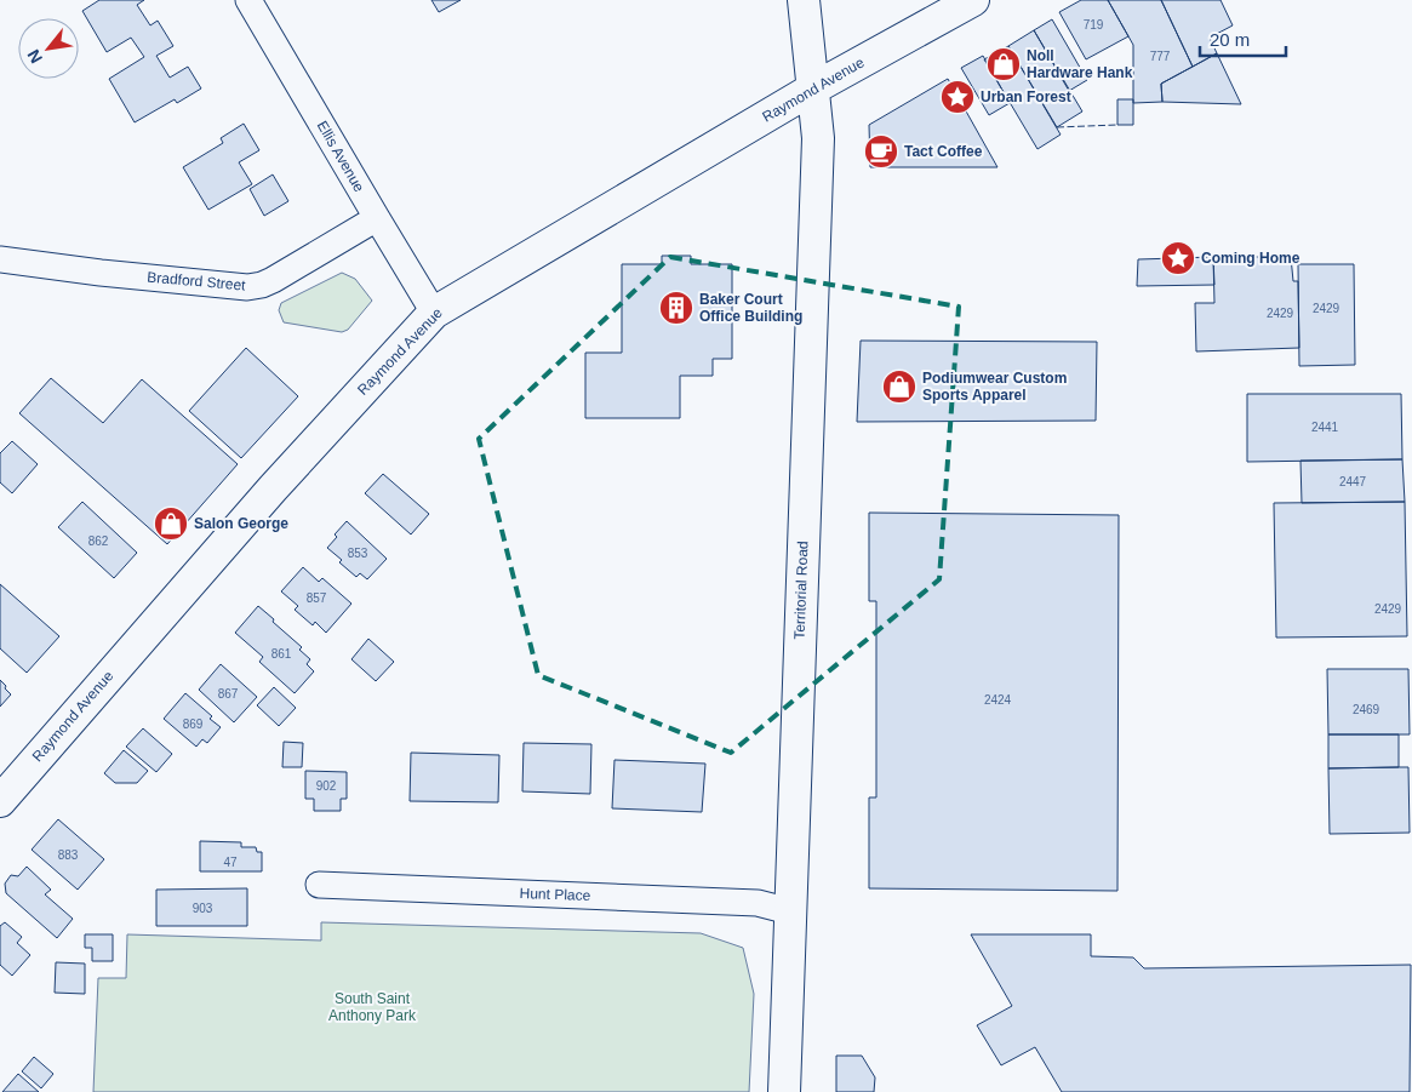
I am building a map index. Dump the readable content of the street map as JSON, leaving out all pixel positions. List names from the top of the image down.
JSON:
{
  "streets": {
    "street": [
      "Raymond Avenue",
      "Ellis Avenue",
      "Bradford Street",
      "Territorial Road",
      "Hunt Place"
    ]
  },
  "crossings": [
    ["Raymond Avenue", "Ellis Avenue"],
    ["Raymond Avenue", "Territorial Road"],
    ["Ellis Avenue", "Bradford Street"],
    ["Territorial Road", "Hunt Place"]
  ],
  "parks": ["South Saint Anthony Park"],
  "places": {
    "shop": ["Noll Hardware Hank", "Podiumwear Custom Sports Apparel", "Salon George"],
    "place": ["Urban Forest", "Coming Home"],
    "cafe": ["Tact Coffee"],
    "building": ["Baker Court Office Building"]
  },
  "house_numbers": [
    "719",
    "777",
    "2429",
    "2429",
    "2441",
    "2447",
    "862",
    "853",
    "857",
    "2429",
    "861",
    "867",
    "2424",
    "2469",
    "869",
    "902",
    "883",
    "47",
    "903"
  ],
  "scale_bar": "20 m",
  "north": "bottom left"
}
